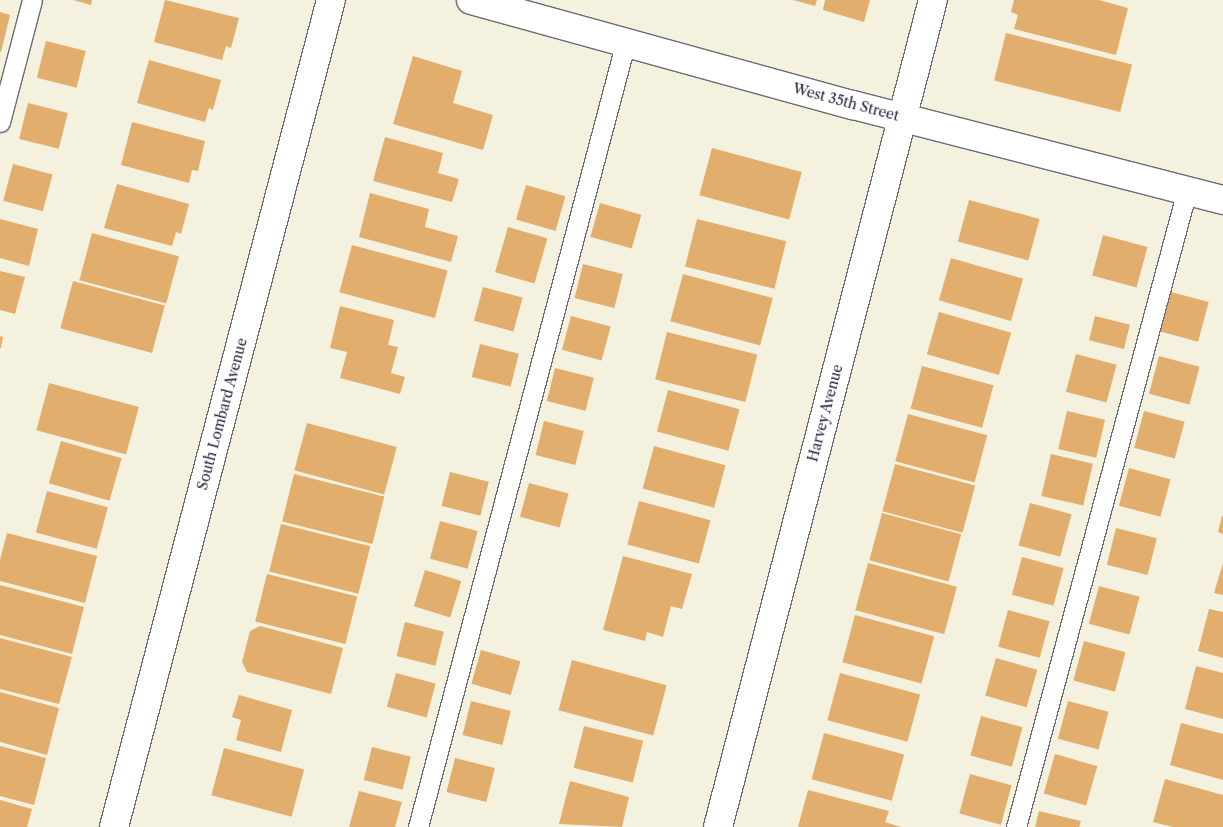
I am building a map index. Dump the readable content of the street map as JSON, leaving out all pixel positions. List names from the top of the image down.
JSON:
{
  "streets": {
    "street": ["West 35th Street", "Harvey Avenue", "South Lombard Avenue"]
  },
  "crossings": [
    ["West 35th Street", "Harvey Avenue"]
  ]
}
